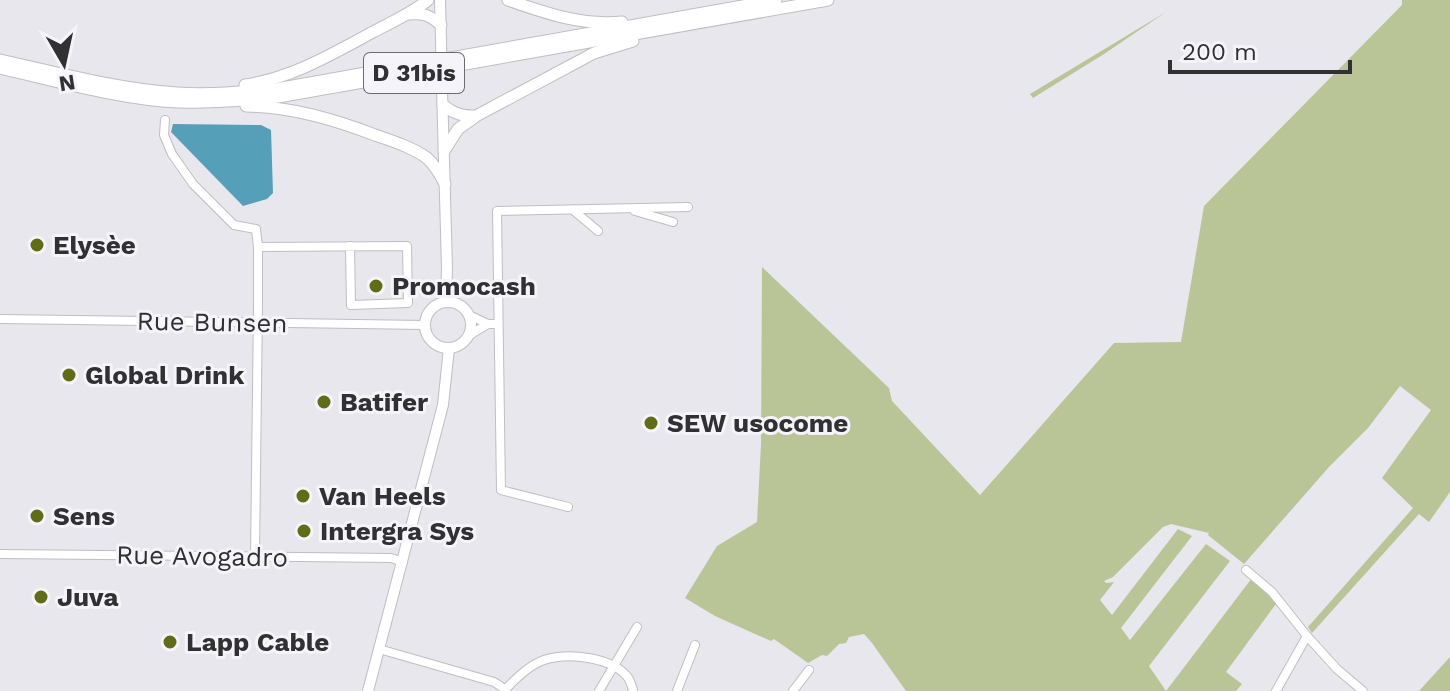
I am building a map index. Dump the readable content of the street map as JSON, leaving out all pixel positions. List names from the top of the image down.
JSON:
{
  "streets": {
    "highway": ["D 31bis"],
    "street": ["Rue Bunsen", "Rue Avogadro"]
  },
  "places": [
    "Elysèe",
    "Promocash",
    "Global Drink",
    "Batifer",
    "SEW usocome",
    "Van Heels",
    "Sens",
    "Intergra Sys",
    "Juva",
    "Lapp Cable"
  ],
  "scale_bar": "200 m",
  "north": "bottom"
}
